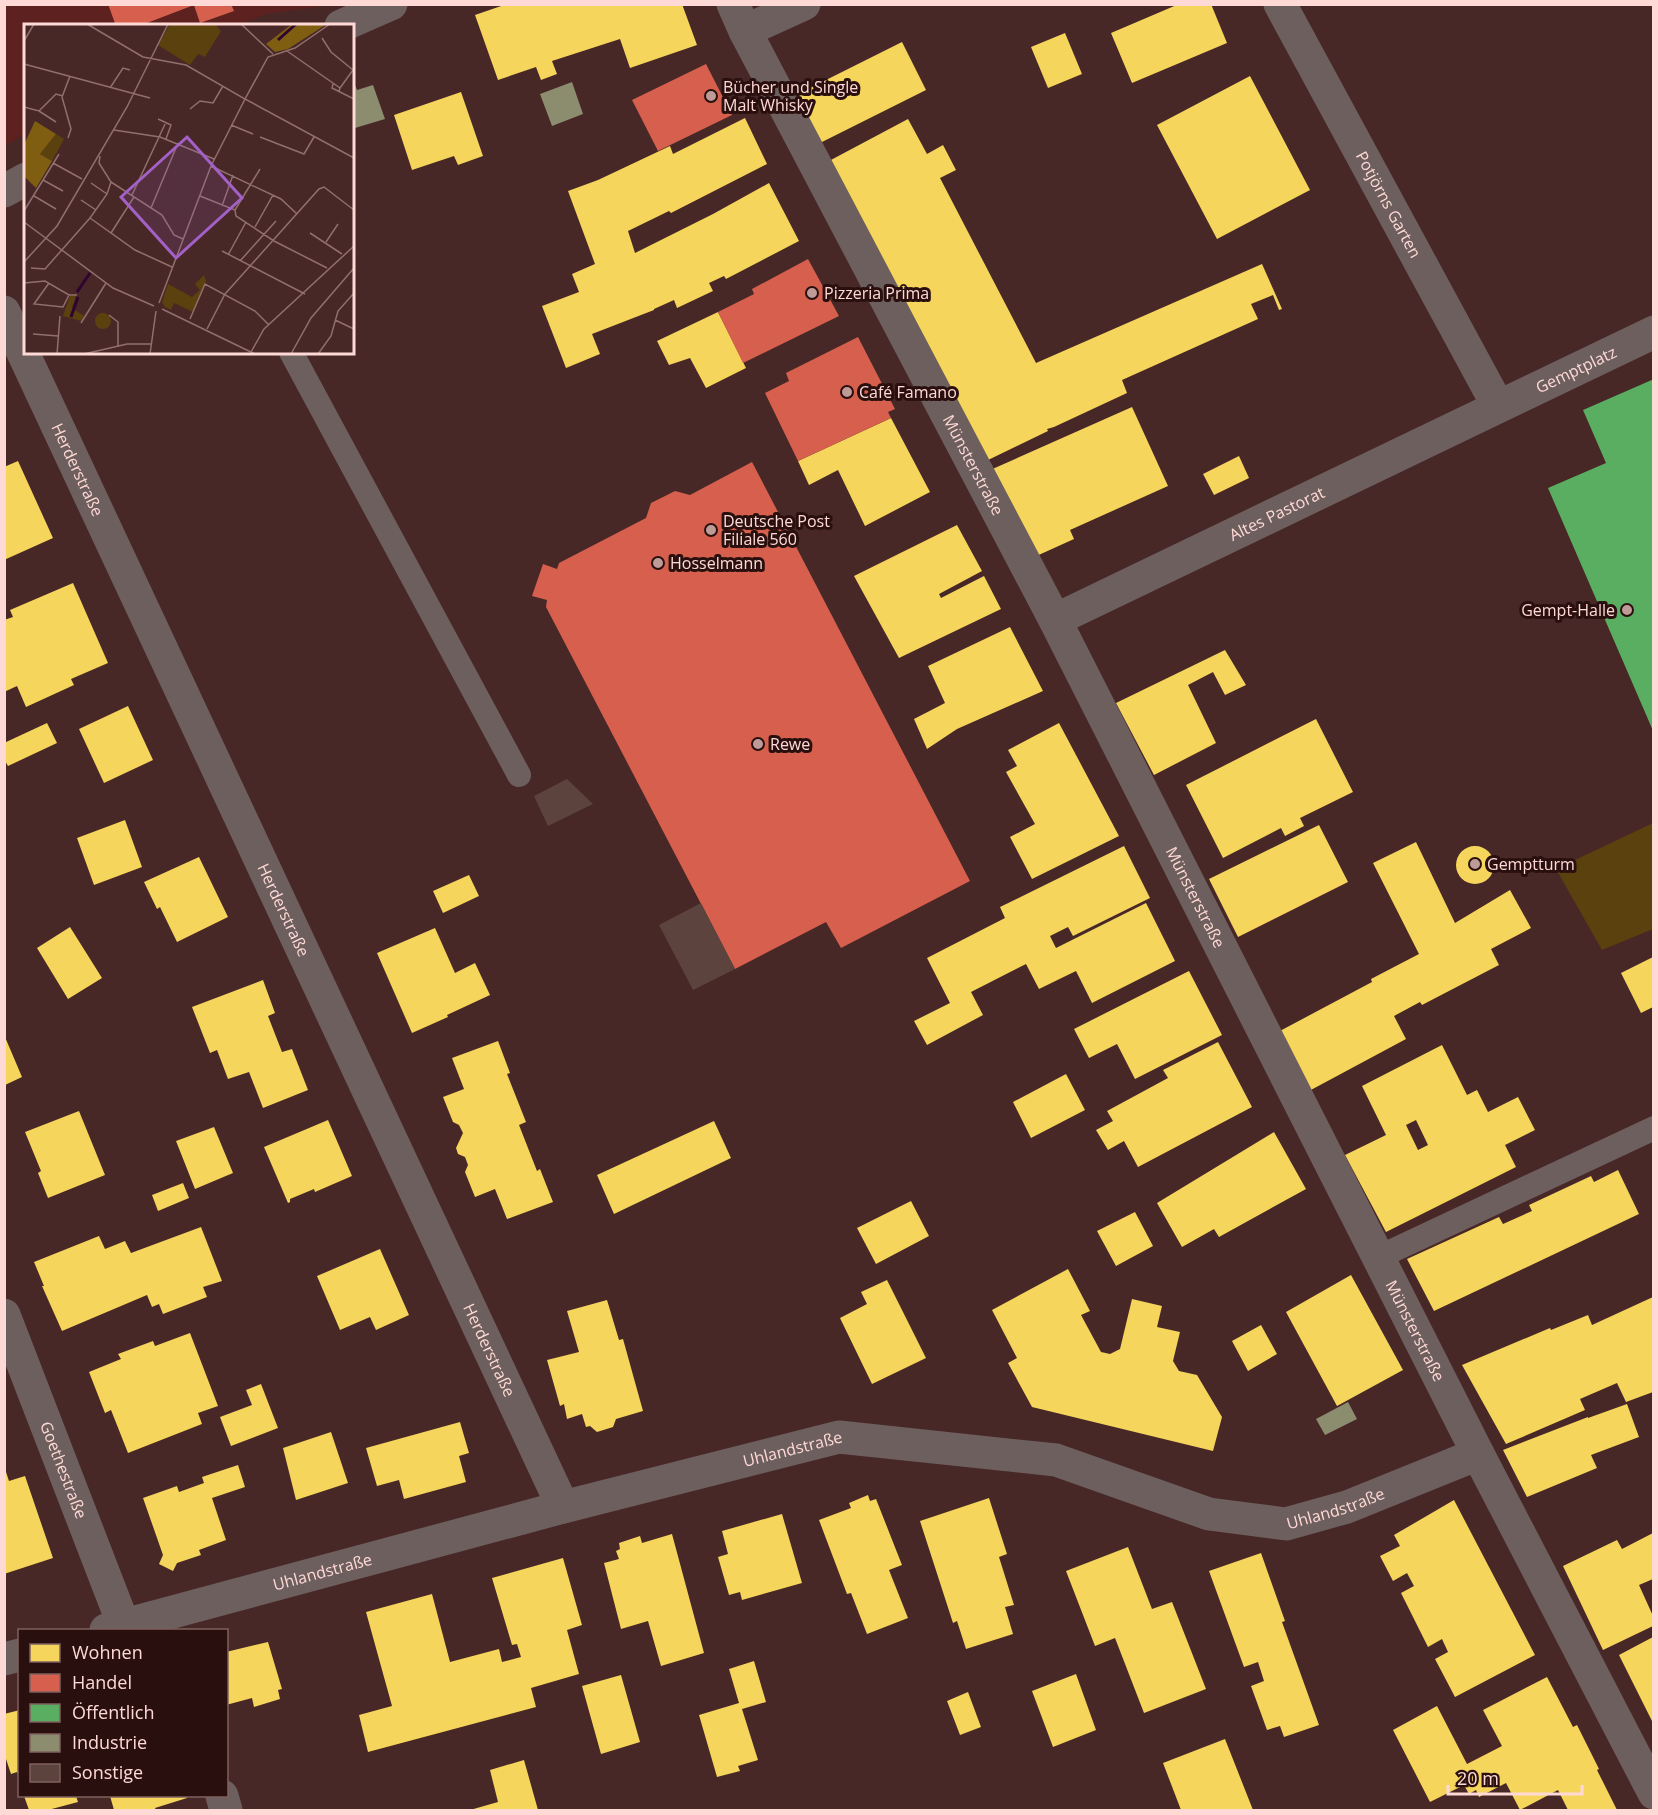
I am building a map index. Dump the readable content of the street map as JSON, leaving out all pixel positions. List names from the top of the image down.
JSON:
{
  "streets": {
    "street": [
      "Potjörns Garten",
      "Gemptplatz",
      "Münsterstraße",
      "Herderstraße",
      "Altes Pastorat",
      "Uhlandstraße",
      "Goethestraße"
    ]
  },
  "crossings": [
    ["Potjörns Garten", "Gemptplatz"],
    ["Potjörns Garten", "Altes Pastorat"],
    ["Gemptplatz", "Altes Pastorat"],
    ["Münsterstraße", "Altes Pastorat"],
    ["Münsterstraße", "Uhlandstraße"],
    ["Herderstraße", "Uhlandstraße"],
    ["Uhlandstraße", "Goethestraße"]
  ],
  "places": [
    "Bücher und Single Malt Whisky",
    "Pizzeria Prima",
    "Café Famano",
    "Deutsche Post Filiale 560",
    "Hosselmann",
    "Gempt-Halle",
    "Rewe",
    "Gemptturm"
  ],
  "legend": [
    "Wohnen",
    "Handel",
    "Öffentlich",
    "Industrie",
    "Sonstige"
  ],
  "scale_bar": "20 m"
}
